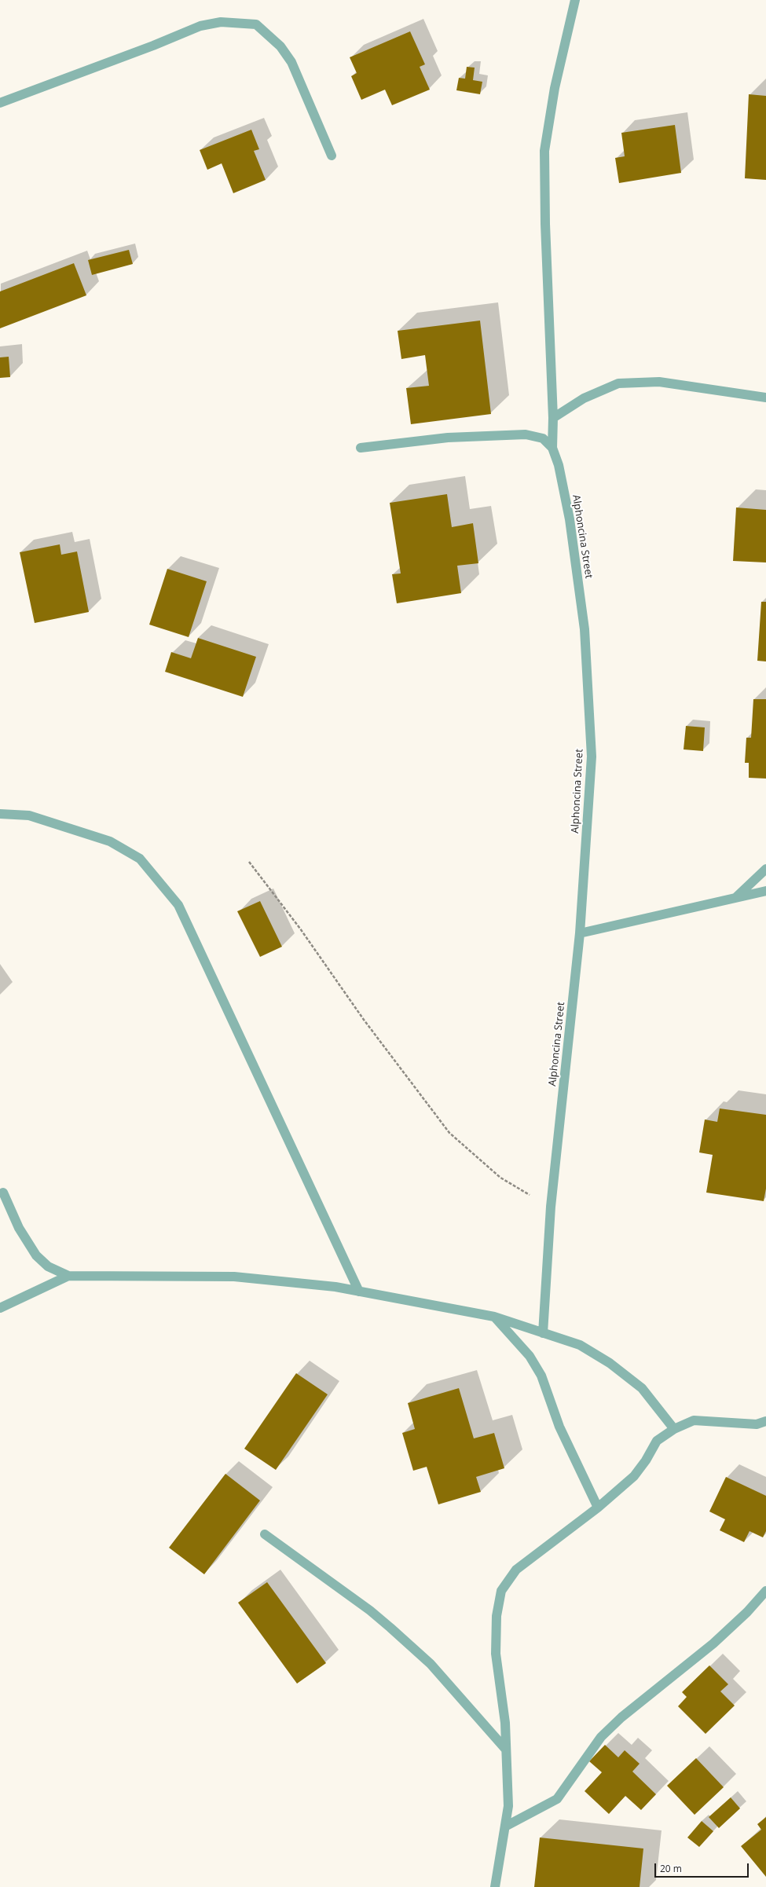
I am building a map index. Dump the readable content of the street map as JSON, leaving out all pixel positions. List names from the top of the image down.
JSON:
{
  "streets": {
    "street": ["Alphoncina Street"]
  },
  "scale_bar": "20 m"
}
